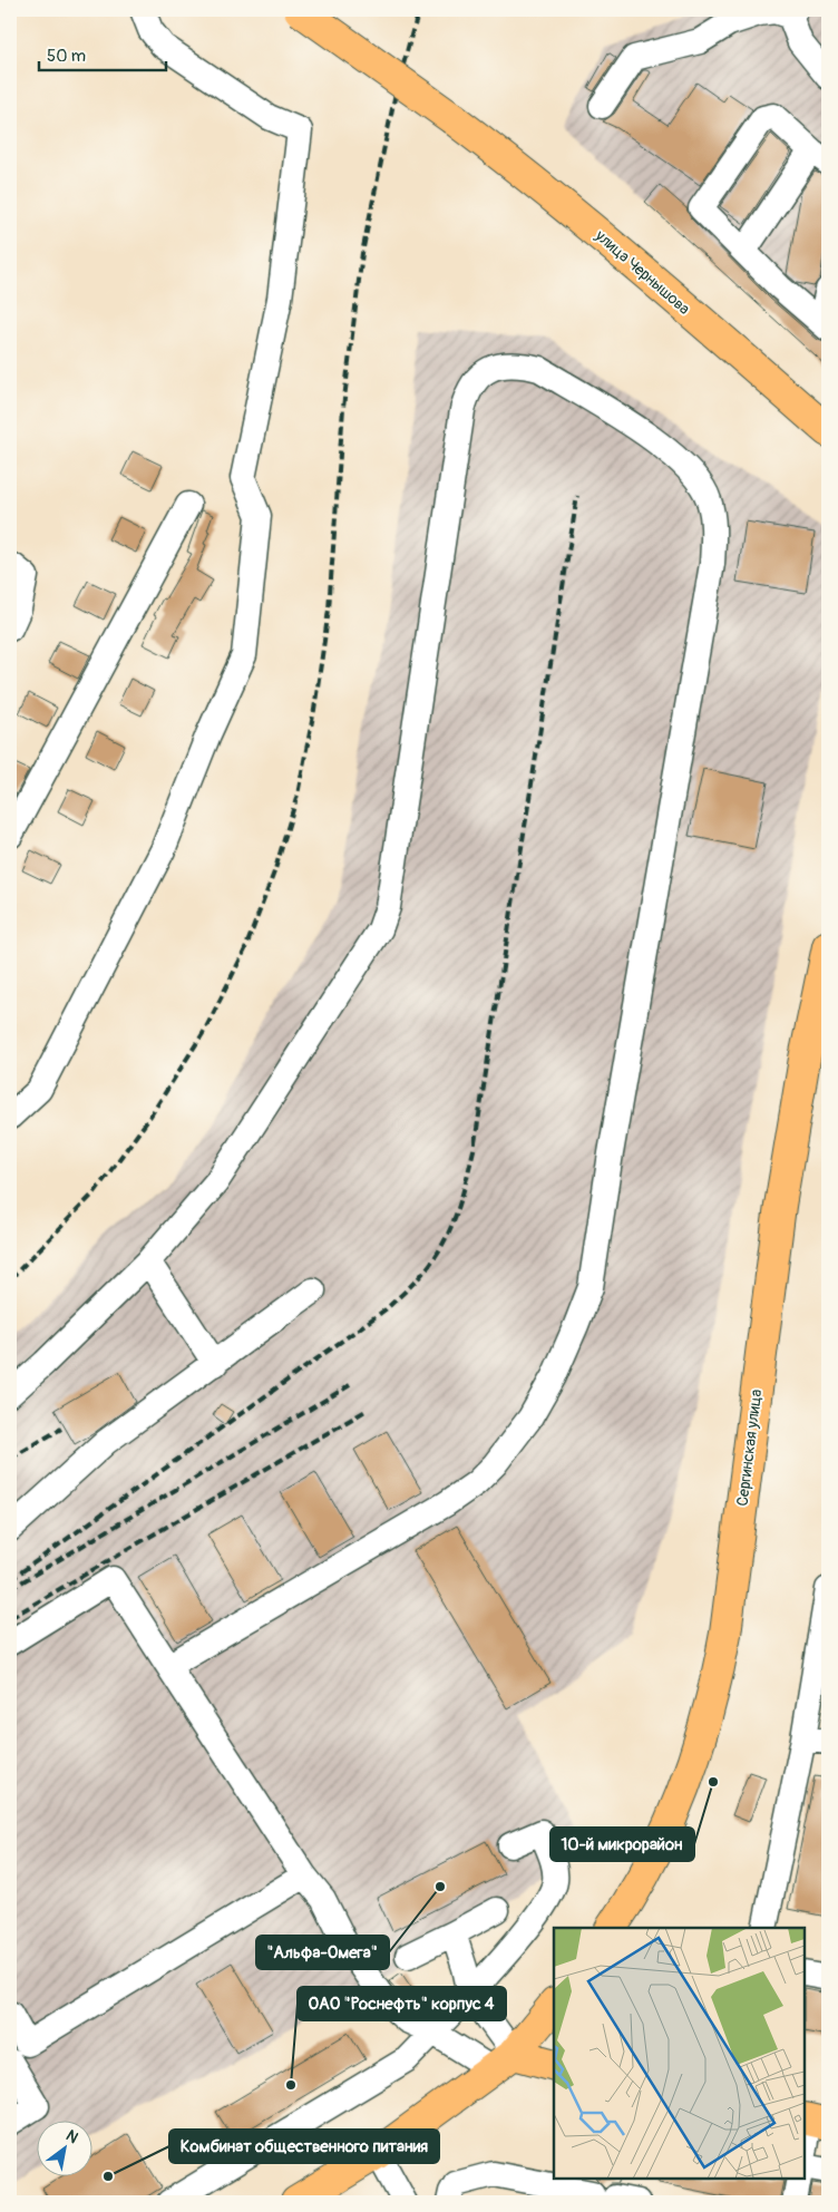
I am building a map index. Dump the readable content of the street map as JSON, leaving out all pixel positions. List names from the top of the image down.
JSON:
{
  "streets": {
    "main road": ["улица Чернышова", "Сергинская улица"]
  },
  "places": [
    "10-й микрорайон",
    "\"Альфа-Омега\"",
    "ОАО \"Роснефть\" корпус 4",
    "Комбинат общественного питания"
  ],
  "scale_bar": "50 m",
  "north": "top right"
}
